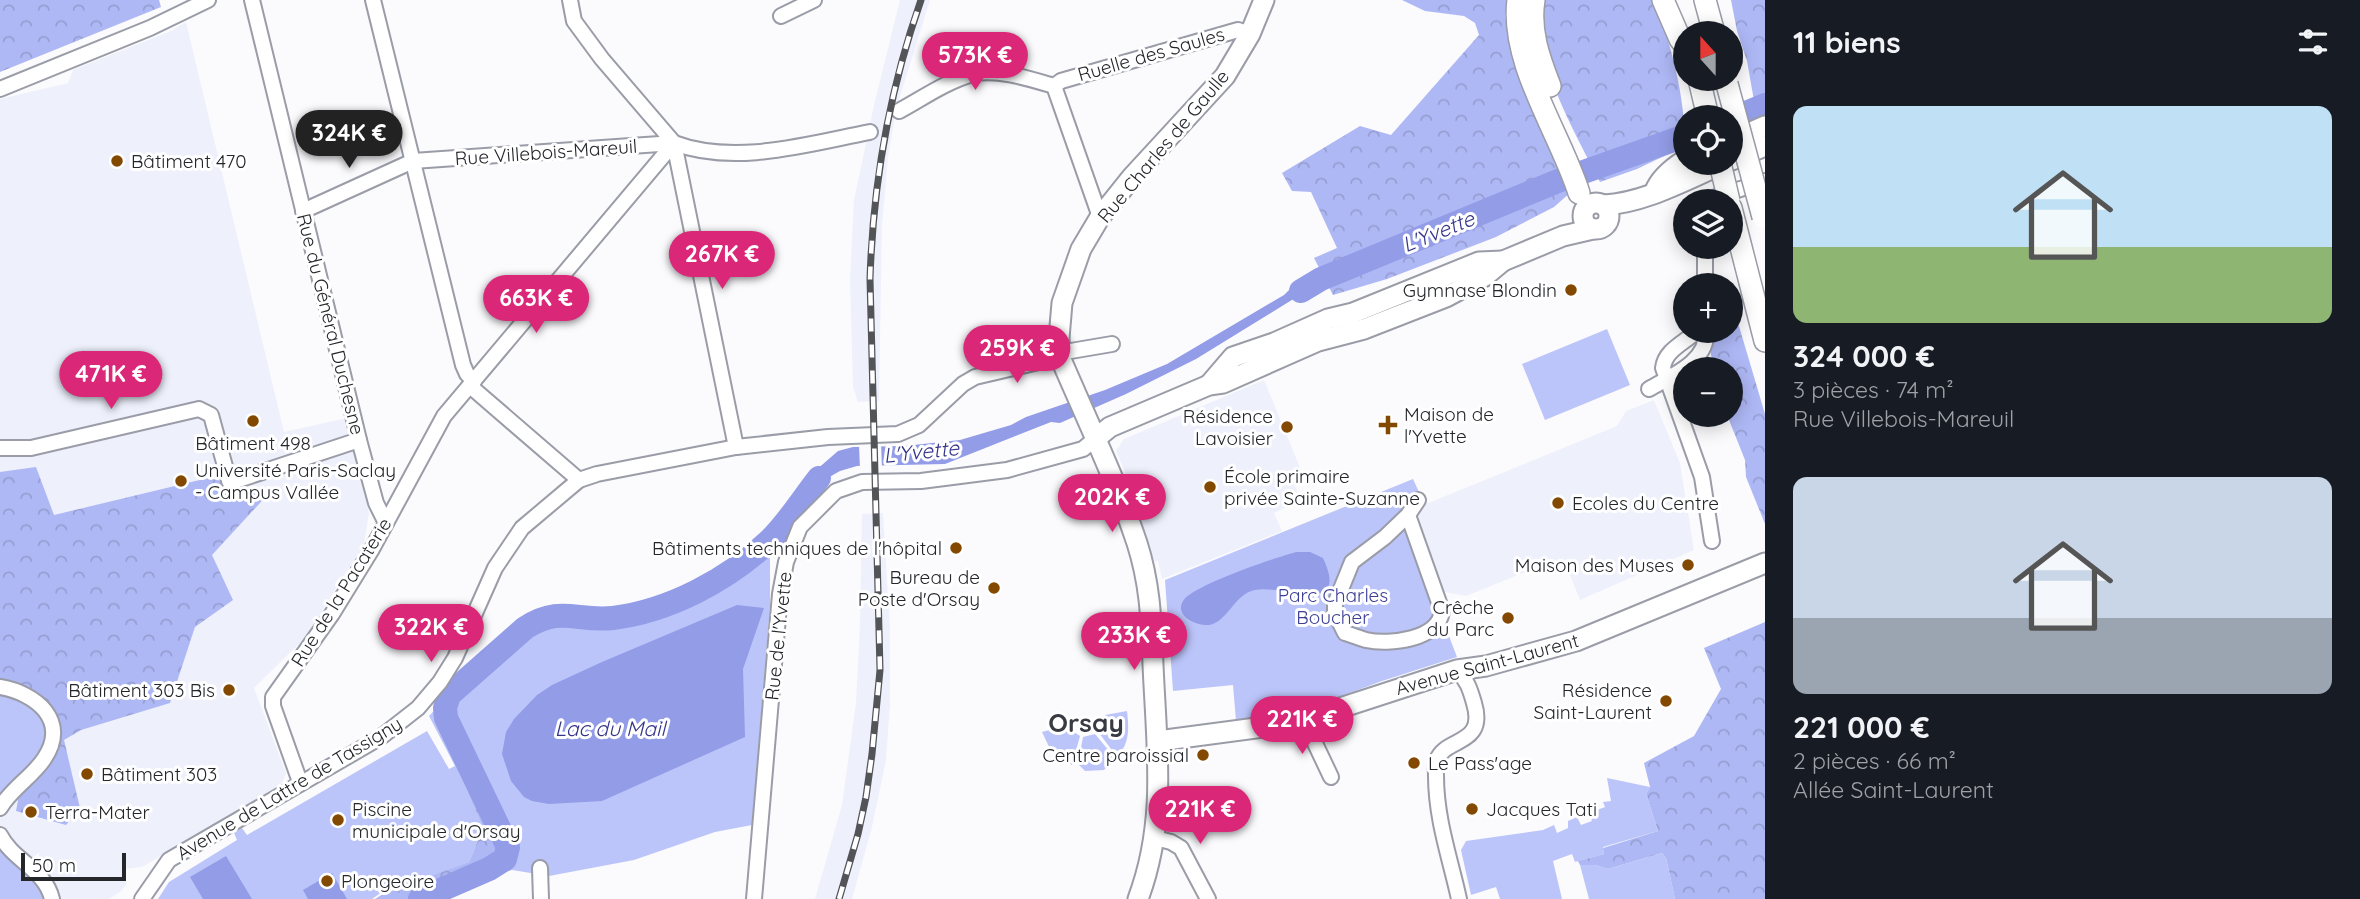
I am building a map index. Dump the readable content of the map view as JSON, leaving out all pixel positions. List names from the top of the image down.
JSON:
{
  "streets": {
    "main road": ["Rue Charles de Gaulle", "Avenue Saint-Laurent"],
    "street": [
      "Ruelle des Saules",
      "Rue Villebois-Mareuil",
      "Rue du Général Duchesne",
      "Rue de la Pacaterie",
      "Rue de l'Yvette",
      "Avenue de Lattre de Tassigny"
    ]
  },
  "crossings": [
    ["Ruelle des Saules", "Rue Charles de Gaulle"],
    ["Rue Charles de Gaulle", "Rue de l'Yvette"],
    ["Rue Charles de Gaulle", "Avenue Saint-Laurent"],
    ["Rue Charles de Gaulle", "Avenue de Lattre de Tassigny"],
    ["Rue Villebois-Mareuil", "Rue du Général Duchesne"],
    ["Rue Villebois-Mareuil", "Rue de la Pacaterie"],
    ["Rue du Général Duchesne", "Rue de la Pacaterie"],
    ["Rue de la Pacaterie", "Avenue de Lattre de Tassigny"]
  ],
  "districts": ["Orsay"],
  "water": ["L'Yvette", "Lac du Mail"],
  "parks": ["Parc Charles Boucher"],
  "places": {
    "other": [
      "Bâtiment 470",
      "Gymnase Blondin",
      "Bâtiment 498",
      "Résidence Lavoisier",
      "Université Paris-Saclay - Campus Vallée",
      "École primaire privée Sainte-Suzanne",
      "Ecoles du Centre",
      "Bâtiments techniques de l'hôpital",
      "Maison des Muses",
      "Bureau de Poste d'Orsay",
      "Crêche du Parc",
      "Bâtiment 303 Bis",
      "Résidence Saint-Laurent",
      "Centre paroissial",
      "Le Pass'age",
      "Bâtiment 303",
      "Jacques Tati",
      "Terra-Mater",
      "Piscine municipale d'Orsay",
      "Plongeoire"
    ],
    "health": ["Maison de l'Yvette"]
  },
  "scale_bar": "50 m",
  "north": "top",
  "page": {
    "heading": "11 biens",
    "map_buttons": ["+", "−"],
    "price": [
      "573K €",
      "324K €",
      "267K €",
      "663K €",
      "259K €",
      "471K €",
      "202K €",
      "322K €",
      "233K €",
      "221K €",
      "221K €"
    ],
    "list": [
      {
        "name": "324 000 €",
        "note": "3 pièces · 74 m² · Rue Villebois-Mareuil"
      },
      {
        "name": "221 000 €",
        "note": "2 pièces · 66 m² · Allée Saint-Laurent"
      }
    ],
    "scale": "50 m"
  }
}
